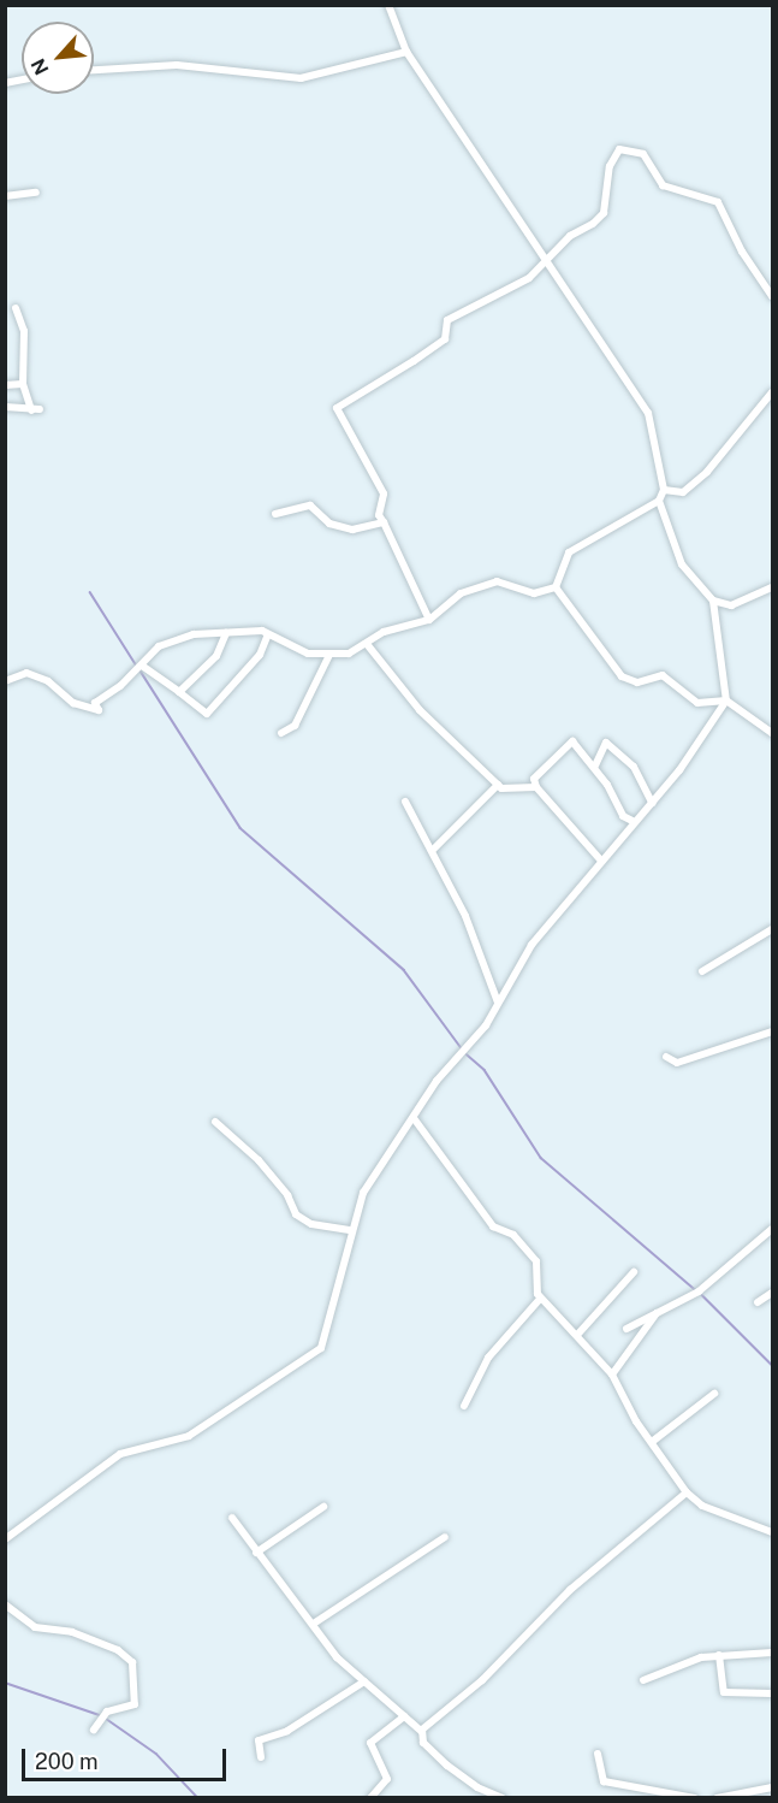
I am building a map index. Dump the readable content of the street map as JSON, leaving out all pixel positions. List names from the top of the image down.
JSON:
{
  "scale_bar": "200 m",
  "north": "bottom left"
}
